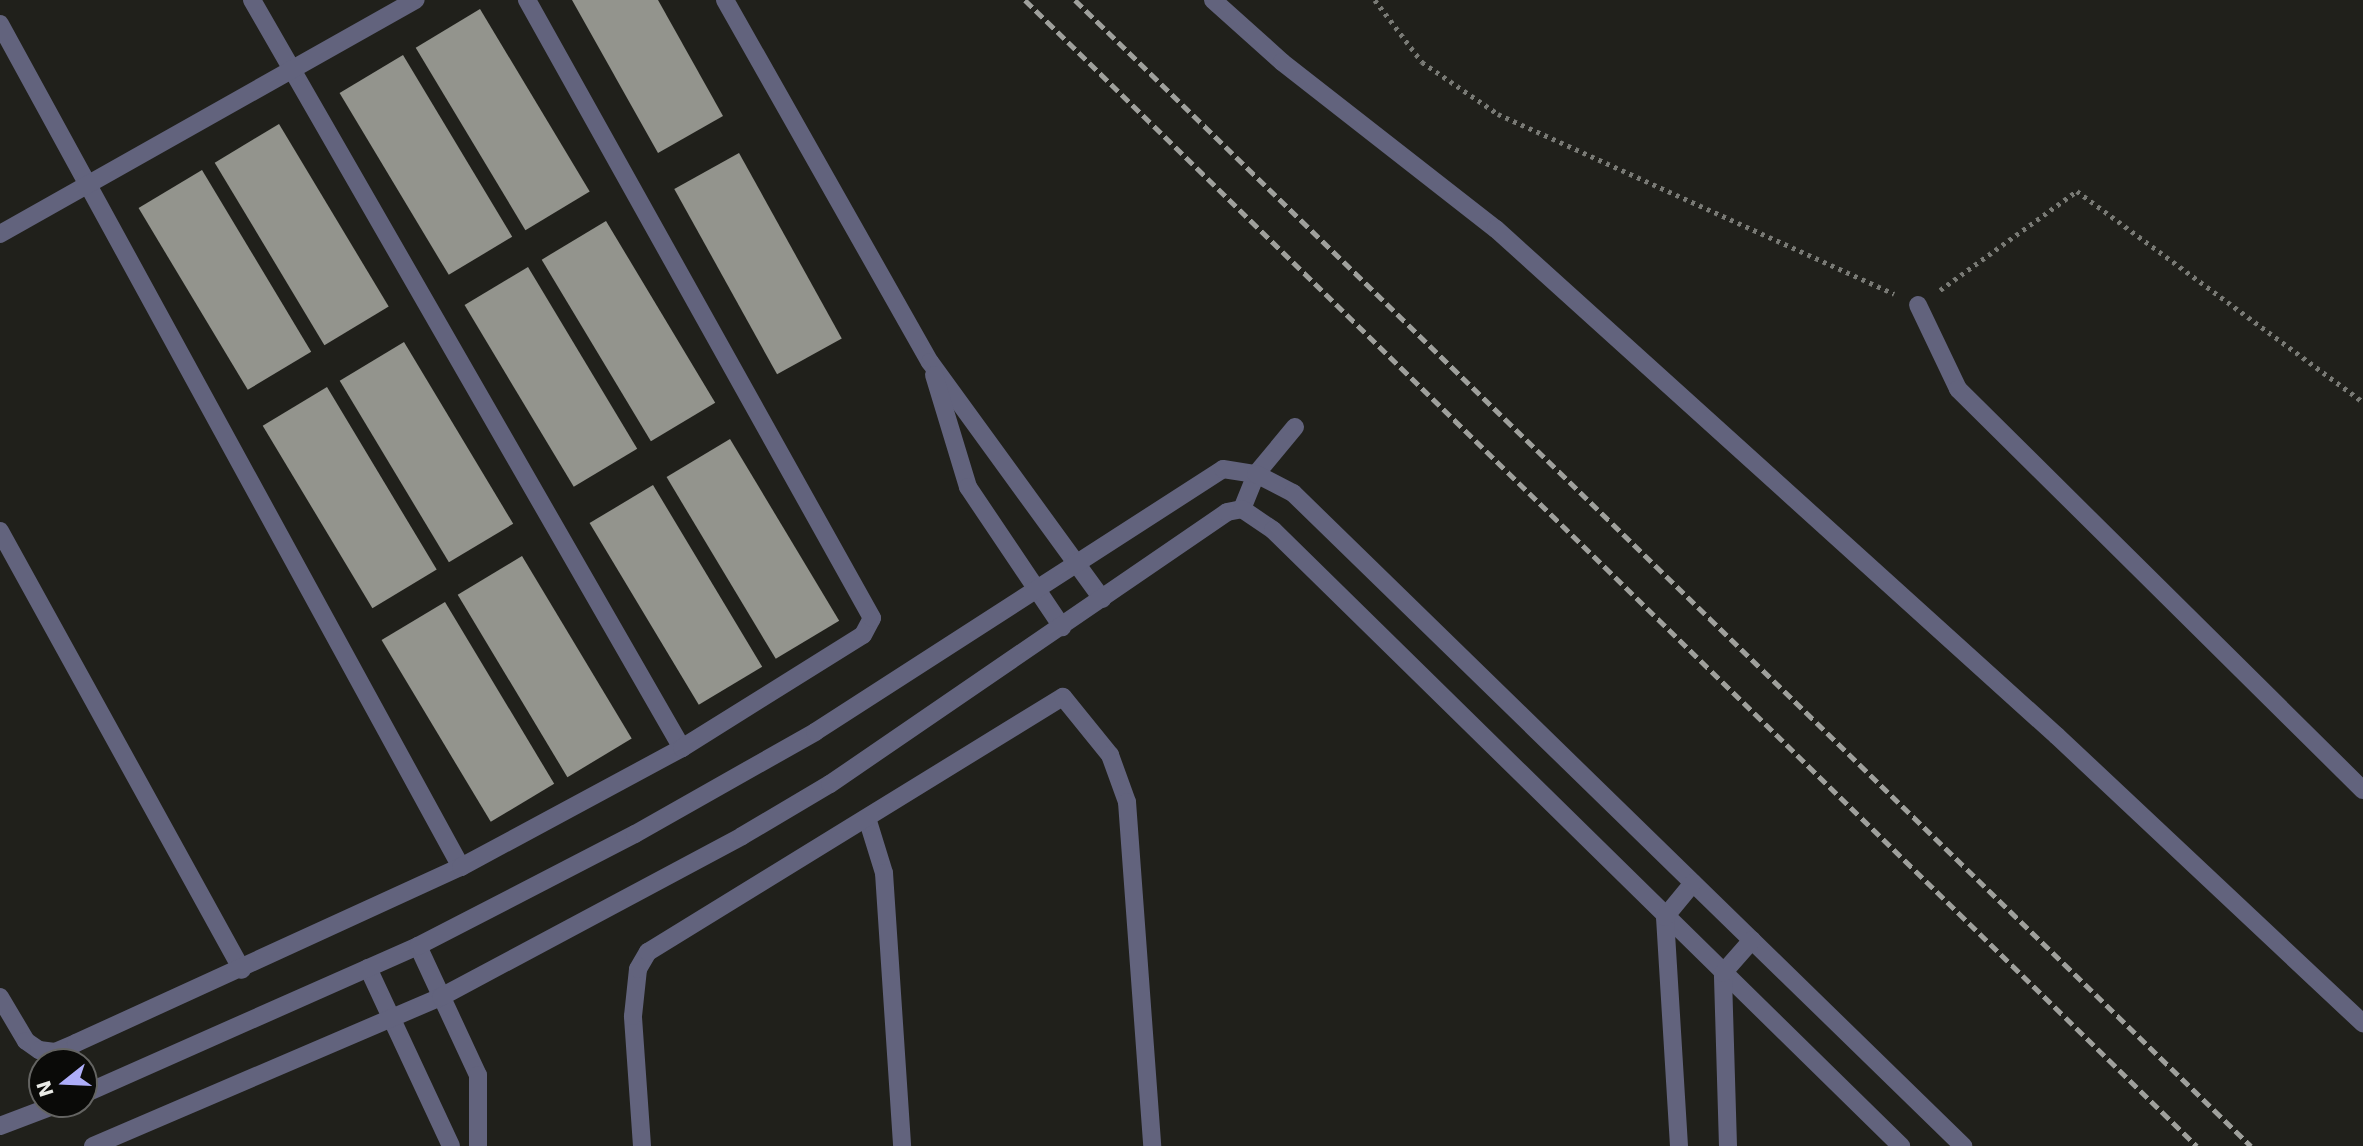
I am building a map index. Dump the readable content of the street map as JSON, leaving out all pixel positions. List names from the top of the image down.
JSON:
{
  "north": "left"
}
